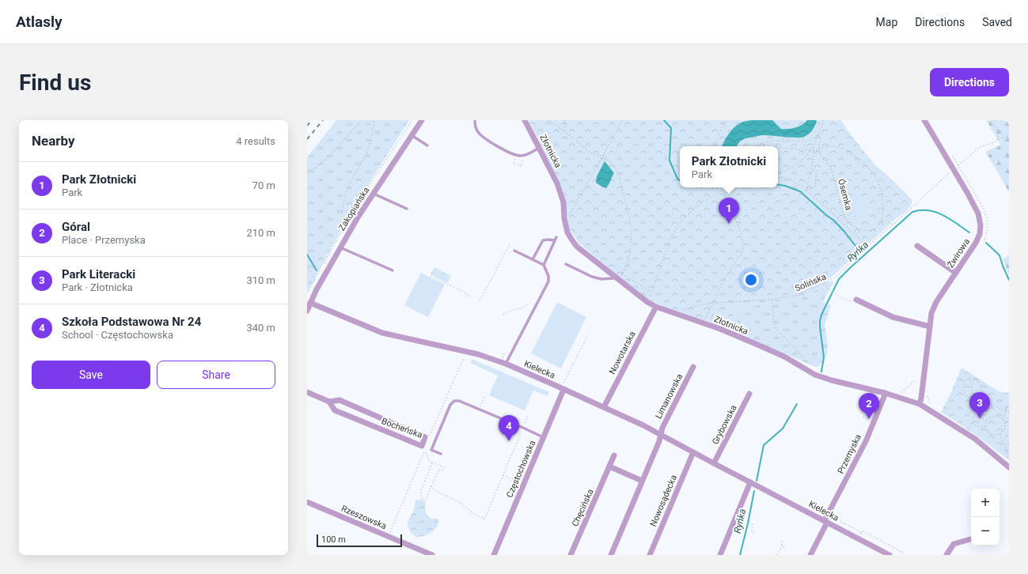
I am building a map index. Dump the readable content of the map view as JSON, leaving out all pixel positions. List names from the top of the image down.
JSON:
{
  "streets": {
    "street": [
      "Złotnicka",
      "Zakopiańska",
      "Żwirowa",
      "Nowotarska",
      "Kielecka",
      "Limanowska",
      "Grybowska",
      "Bocheńska",
      "Przemyska",
      "Częstochowska",
      "Nowosądecka",
      "Chęcińska",
      "Rzeszowska"
    ],
    "path": ["Ósemka", "Solińska"]
  },
  "crossings": [
    ["Złotnicka", "Żwirowa"],
    ["Złotnicka", "Solińska"],
    ["Złotnicka", "Nowotarska"],
    ["Złotnicka", "Przemyska"],
    ["Zakopiańska", "Kielecka"],
    ["Nowotarska", "Kielecka"],
    ["Kielecka", "Limanowska"],
    ["Kielecka", "Grybowska"],
    ["Kielecka", "Przemyska"],
    ["Kielecka", "Częstochowska"],
    ["Kielecka", "Nowosądecka"]
  ],
  "water": ["Ryńka"],
  "scale_bar": "100 m",
  "page": {
    "header": "Atlasly",
    "nav": ["Map", "Directions", "Saved"],
    "buttons": [
      "Directions",
      ["Save", "Share"]
    ],
    "title": "Find us",
    "heading": ["Nearby", "4 results"],
    "popup": ["Park Złotnicki", "Park"],
    "list": [
      {
        "mark": "1",
        "name": "Park Złotnicki",
        "note": "Park",
        "value": "70 m"
      },
      {
        "mark": "2",
        "name": "Góral",
        "note": "Place · Przemyska",
        "value": "210 m"
      },
      {
        "mark": "3",
        "name": "Park Literacki",
        "note": "Park · Złotnicka",
        "value": "310 m"
      },
      {
        "mark": "4",
        "name": "Szkoła Podstawowa Nr 24",
        "note": "School · Częstochowska",
        "value": "340 m"
      }
    ],
    "pins": [
      "1",
      "3",
      "2",
      "4"
    ],
    "map_buttons": ["+", "−"],
    "scale": "100 m"
  }
}
